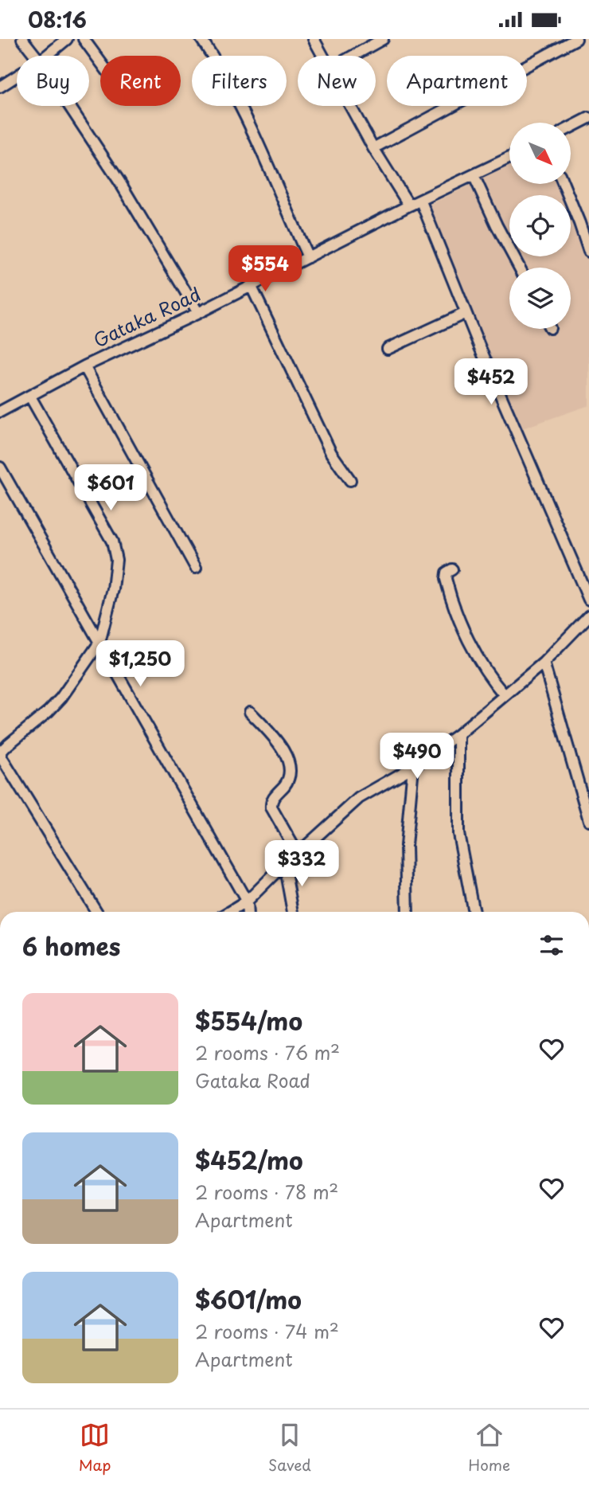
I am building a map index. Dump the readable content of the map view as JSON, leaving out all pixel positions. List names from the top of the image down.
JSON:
{
  "streets": {
    "street": ["Gataka Road"]
  },
  "north": "bottom right",
  "page": {
    "status": "08:16",
    "chip": [
      "Buy",
      "Rent",
      "Filters",
      "New",
      "Apartment"
    ],
    "price": [
      "$554",
      "$452",
      "$601",
      "$1,250",
      "$490",
      "$332"
    ],
    "heading": "6 homes",
    "list": [
      {
        "name": "$554/mo",
        "note": "2 rooms · 76 m² · Gataka Road"
      },
      {
        "name": "$452/mo",
        "note": "2 rooms · 78 m² · Apartment"
      },
      {
        "name": "$601/mo",
        "note": "2 rooms · 74 m² · Apartment"
      }
    ],
    "tabs": ["Map", "Saved", "Home"]
  }
}
